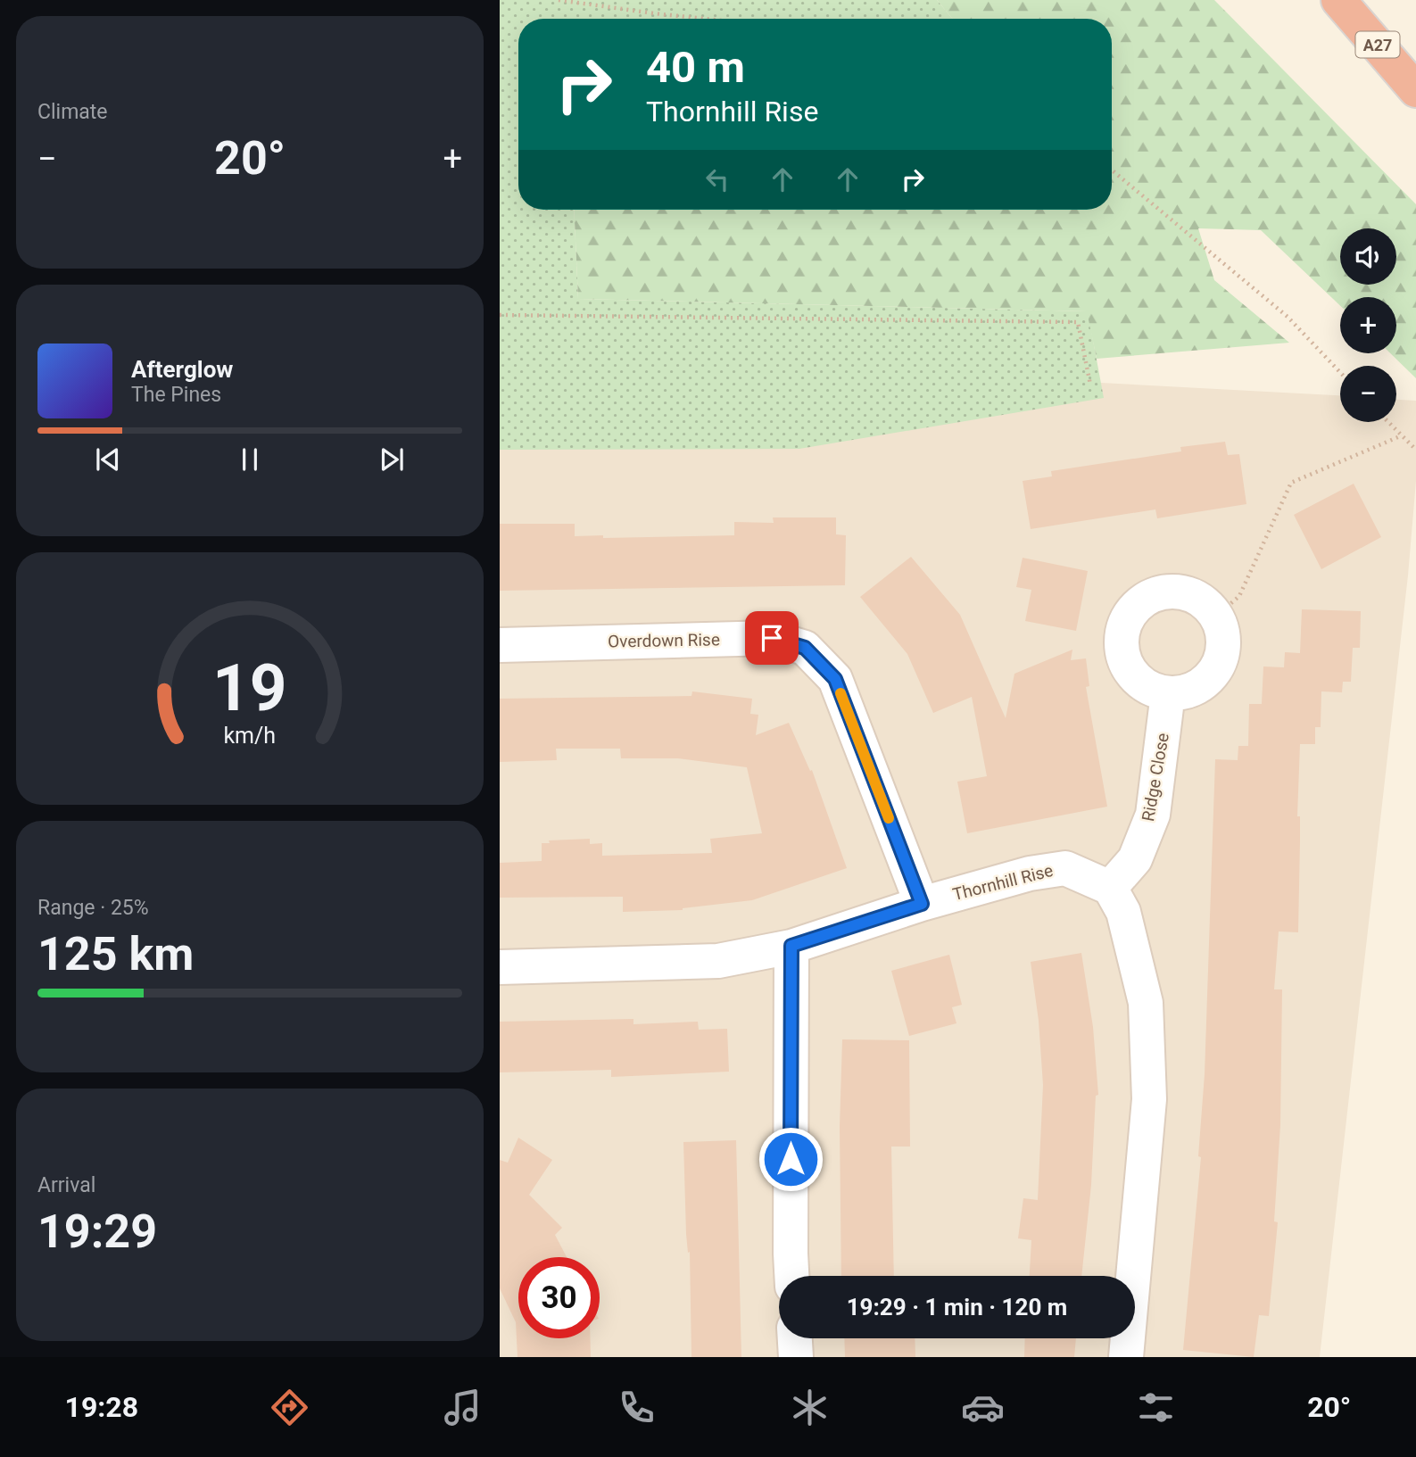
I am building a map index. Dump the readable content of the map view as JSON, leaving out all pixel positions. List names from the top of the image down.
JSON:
{
  "streets": {
    "highway": ["A27"],
    "street": ["Overdown Rise", "Ridge Close", "Thornhill Rise"]
  },
  "crossings": [
    ["Overdown Rise", "Thornhill Rise"],
    ["Ridge Close", "Thornhill Rise"]
  ],
  "page": {
    "tile": [
      "Climate",
      ["Range · 25%", "125 km"],
      ["Arrival", "19:29"]
    ],
    "turn": ["40 m", "Thornhill Rise"],
    "heat": ["−", "20°", "+"],
    "map_buttons": ["+", "−"],
    "song": ["Afterglow", "The Pines"],
    "limit": "30",
    "trip": "19:29 · 1 min · 120 m",
    "tabs": ["19:28", "20°"],
    "gauge": ["19", "km/h"]
  }
}
